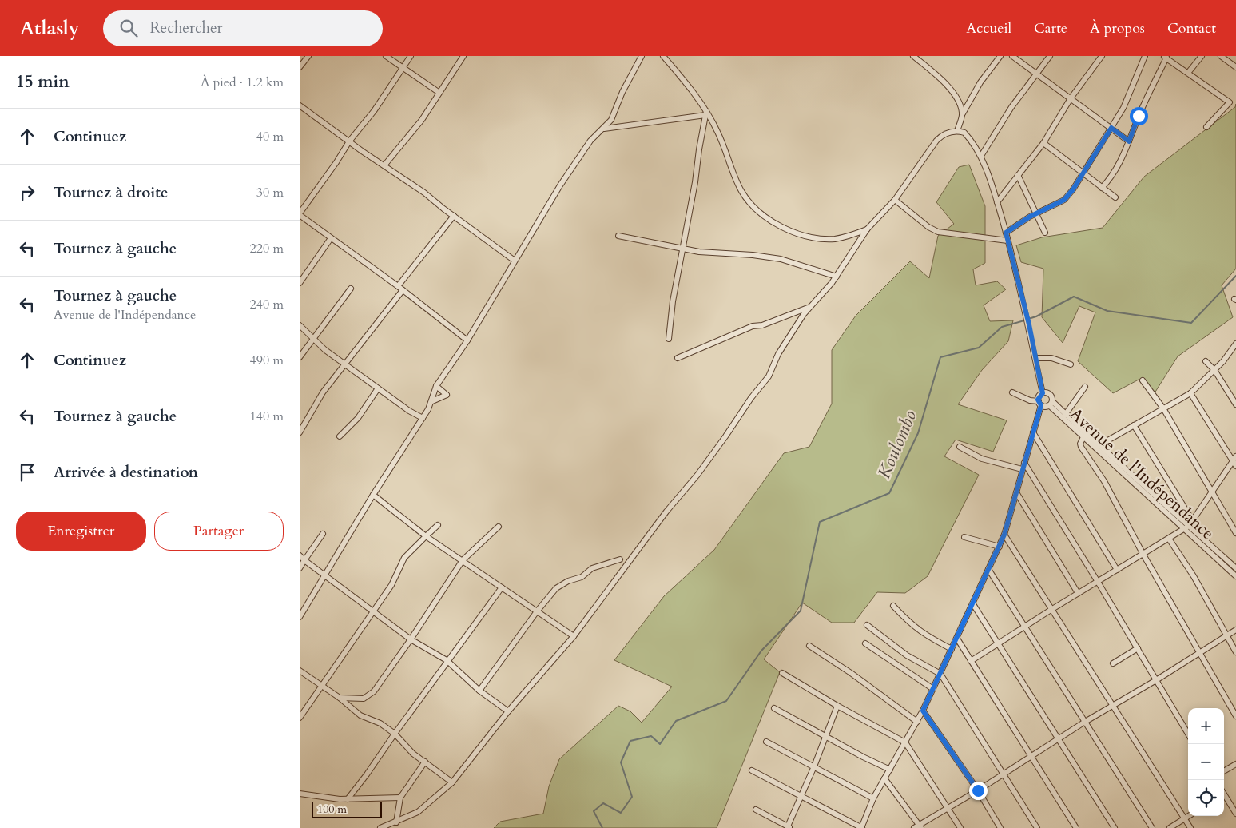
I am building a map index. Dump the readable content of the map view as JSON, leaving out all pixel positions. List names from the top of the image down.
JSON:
{
  "streets": {
    "street": ["Avenue de l'Indépendance"]
  },
  "water": ["Koulombo"],
  "scale_bar": "100 m",
  "page": {
    "header": "Atlasly",
    "search": "Rechercher",
    "nav": [
      "Accueil",
      "Carte",
      "À propos",
      "Contact"
    ],
    "heading": ["15 min", "À pied · 1.2 km"],
    "list": [
      ["Continuez", "40 m"],
      ["Tournez à droite", "30 m"],
      ["Tournez à gauche", "220 m"],
      ["Tournez à gauche", "Avenue de l'Indépendance", "240 m"],
      ["Continuez", "490 m"],
      ["Tournez à gauche", "140 m"],
      "Arrivée à destination"
    ],
    "buttons": ["Enregistrer", "Partager"],
    "map_buttons": ["+", "−"],
    "scale": "100 m"
  }
}
